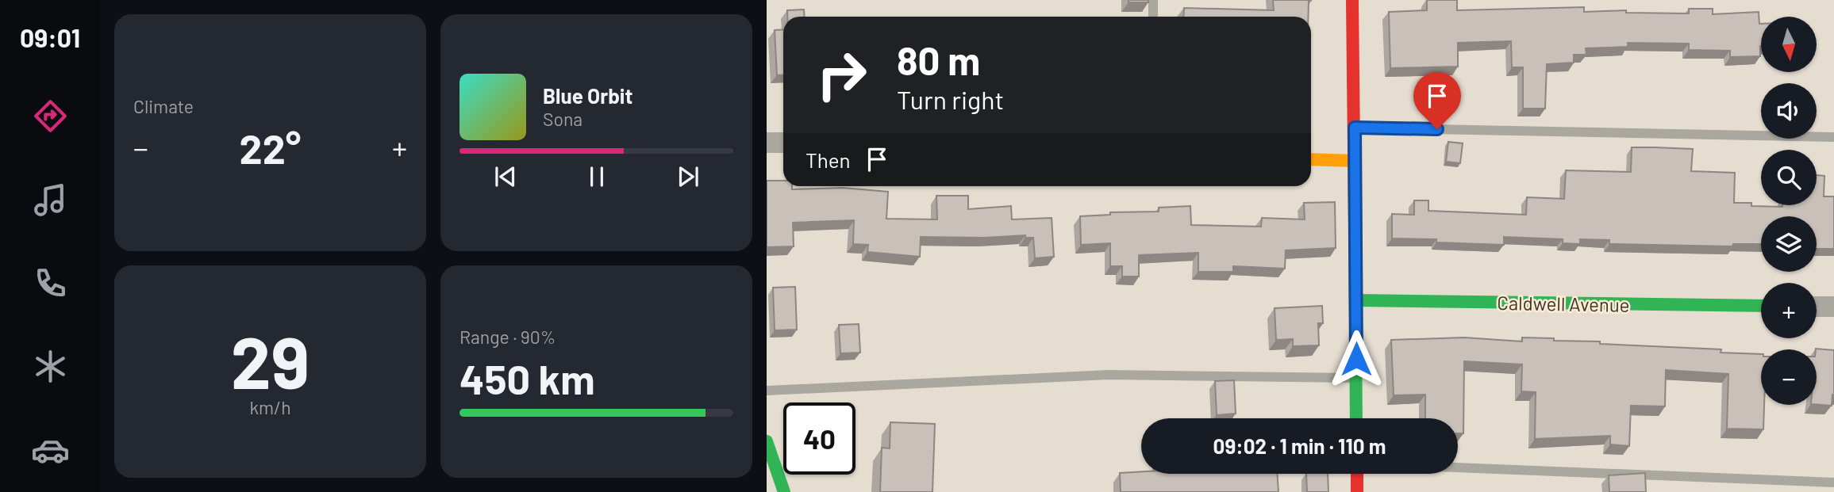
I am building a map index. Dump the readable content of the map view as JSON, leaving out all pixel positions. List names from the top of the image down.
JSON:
{
  "streets": {
    "street": ["Caldwell Avenue"]
  },
  "north": "bottom",
  "page": {
    "tabs": "09:01",
    "tile": [
      "Climate",
      ["29", "km/h"],
      ["Range · 90%", "450 km"]
    ],
    "map_buttons": ["+", "−"],
    "turn": ["80 m", "Turn right"],
    "song": ["Blue Orbit", "Sona"],
    "heat": ["−", "22°", "+"],
    "then": "Then",
    "limit": "40",
    "trip": "09:02 · 1 min · 110 m"
  }
}
